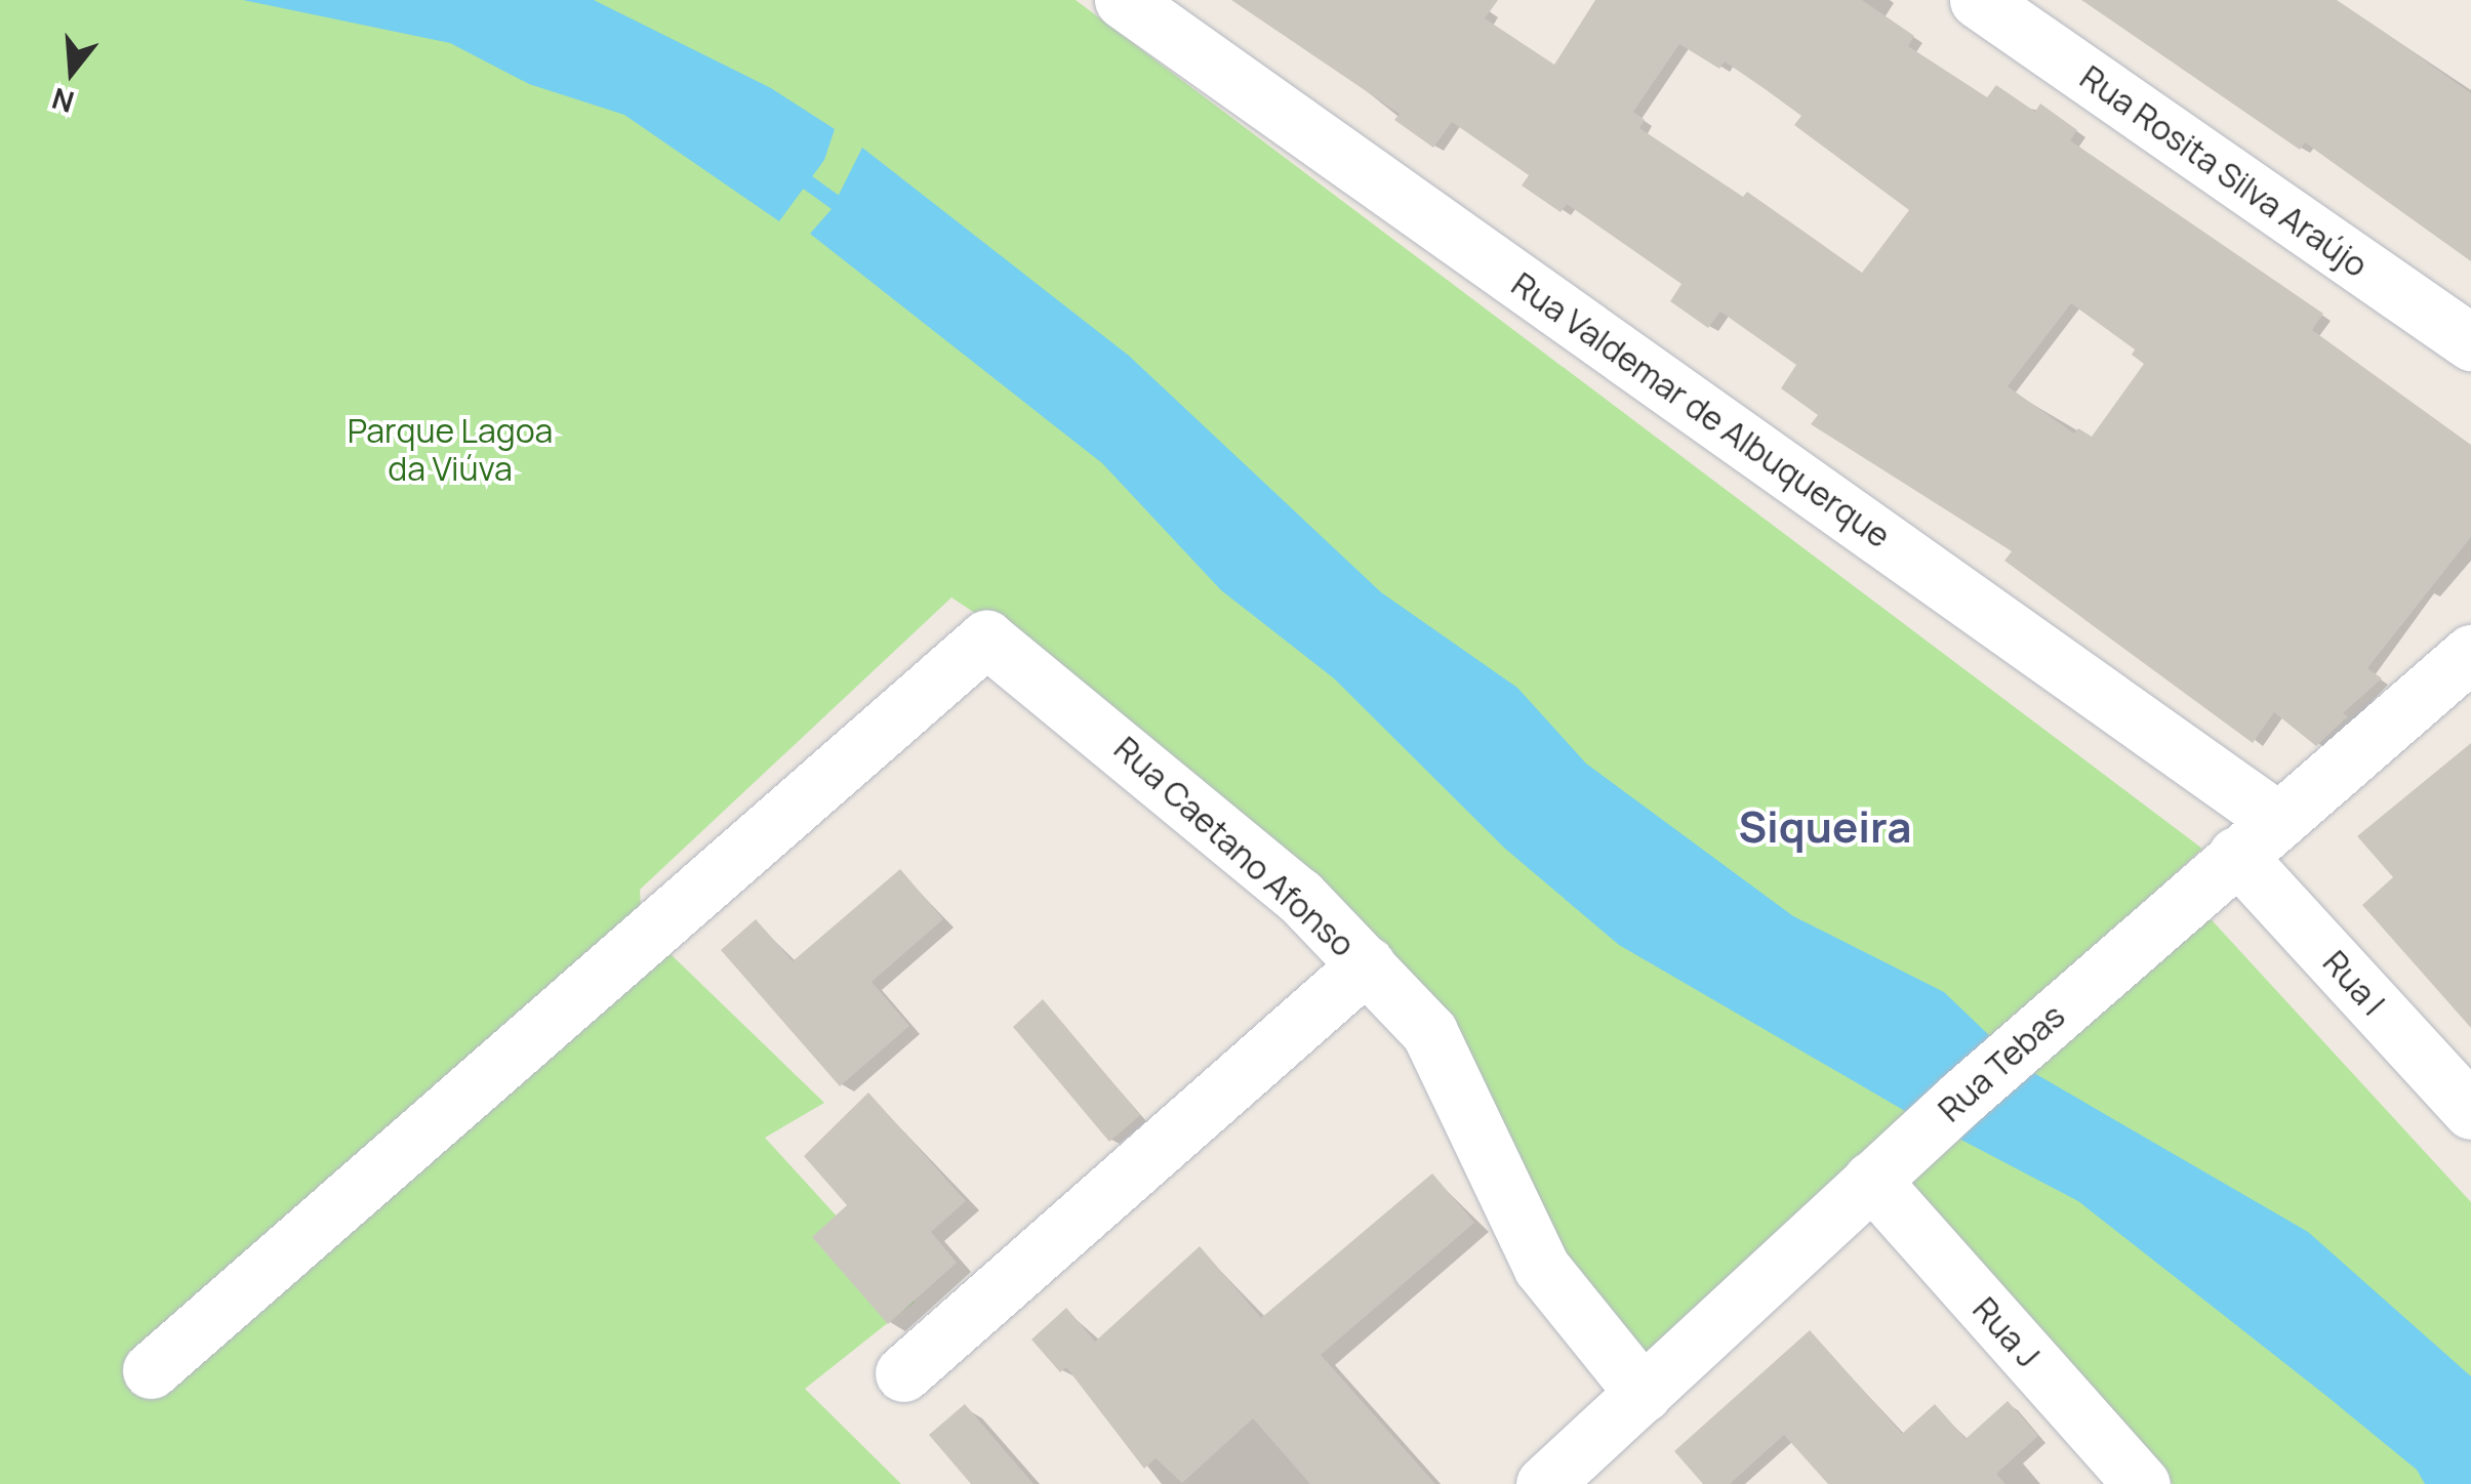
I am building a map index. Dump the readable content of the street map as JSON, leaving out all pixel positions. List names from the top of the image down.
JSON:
{
  "streets": {
    "street": [
      "Rua Rosita Silva Araújo",
      "Rua Valdemar de Albuquerque",
      "Rua Caetano Afonso",
      "Rua I",
      "Rua Tebas",
      "Rua J"
    ]
  },
  "crossings": [
    ["Rua Valdemar de Albuquerque", "Rua I"],
    ["Rua Valdemar de Albuquerque", "Rua Tebas"],
    ["Rua Caetano Afonso", "Rua Tebas"],
    ["Rua I", "Rua Tebas"],
    ["Rua Tebas", "Rua J"]
  ],
  "districts": ["Siqueira"],
  "parks": ["Parque Lagoa da Viúva"],
  "north": "bottom"
}
